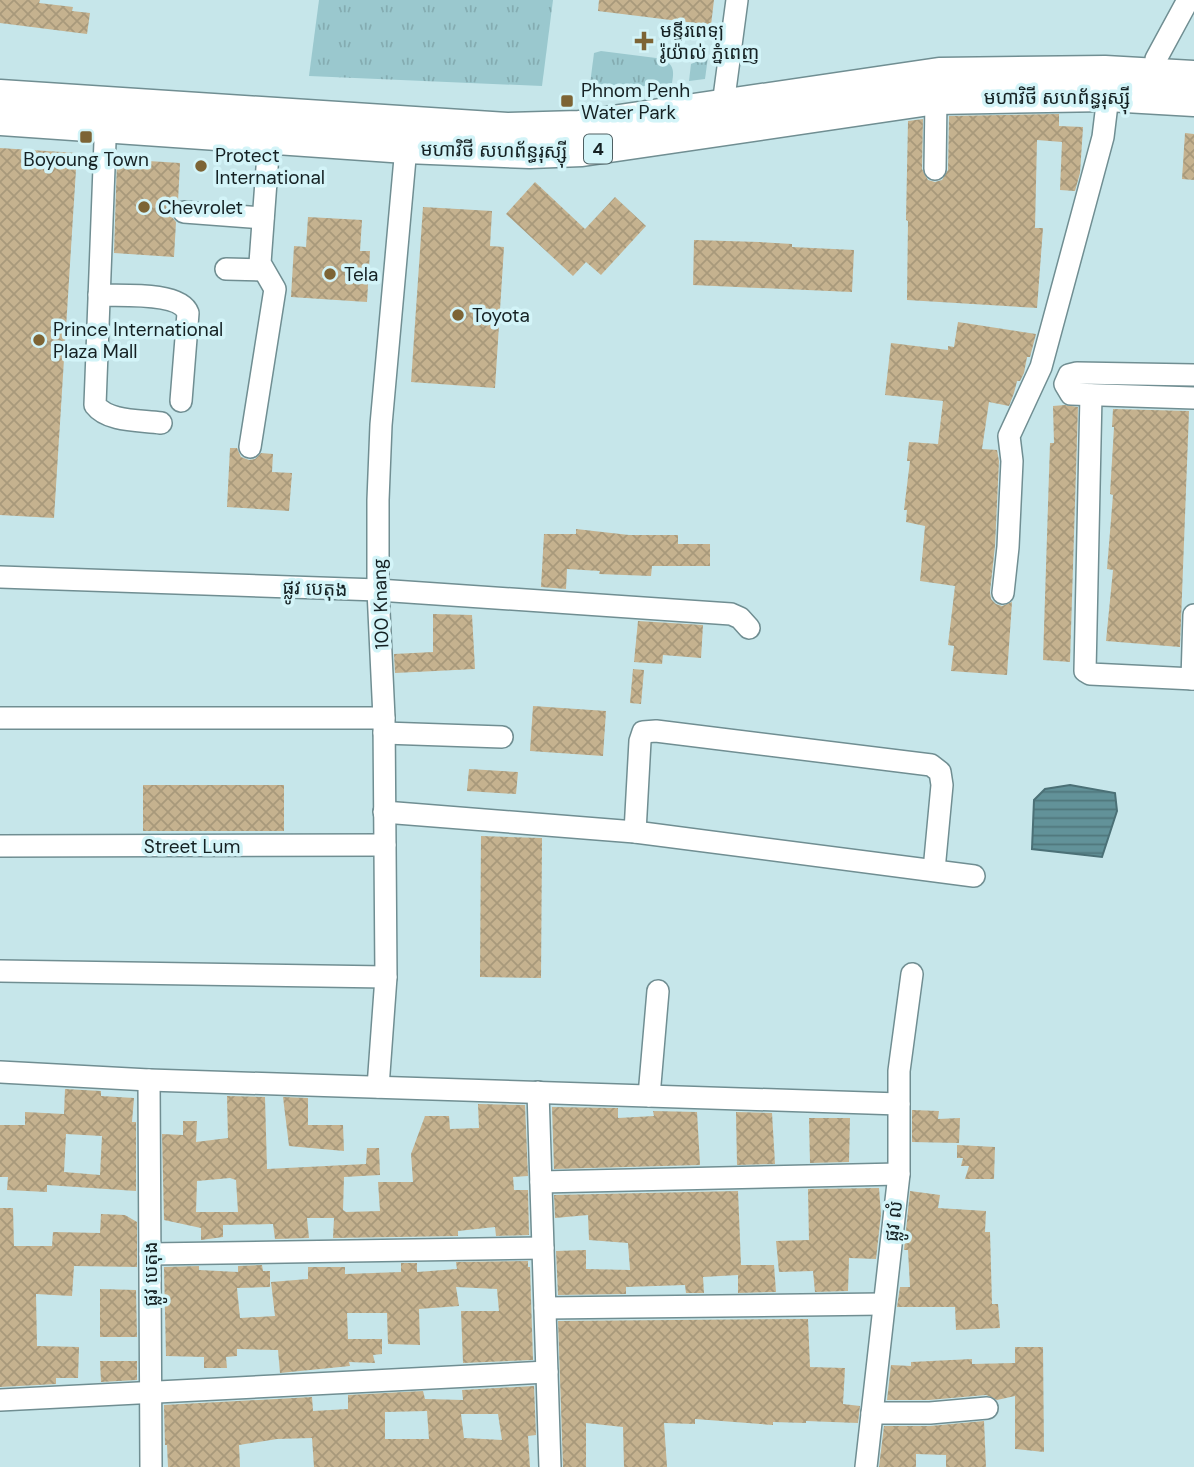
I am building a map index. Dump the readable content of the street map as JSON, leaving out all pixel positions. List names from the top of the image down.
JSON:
{
  "streets": {
    "highway": ["មហាវិថី សហព័ន្ធរុស្ស៊ី", "4"],
    "street": [
      "ផ្លូវ បេតុង",
      "100 Knang",
      "Street Lum",
      "ផ្លូវ លំ"
    ]
  },
  "crossings": [
    ["មហាវិថី សហព័ន្ធរុស្ស៊ី", "100 Knang"],
    ["ផ្លូវ បេតុង", "100 Knang"],
    ["100 Knang", "Street Lum"]
  ],
  "places": {
    "health": ["មន្ទីរពេទ្យ រ៉ូយ៉ាល់ ភ្នំពេញ"],
    "transit": ["Phnom Penh Water Park", "Boyoung Town"],
    "other": [
      "Protect International",
      "Chevrolet",
      "Tela",
      "Toyota",
      "Prince International Plaza Mall"
    ]
  }
}
